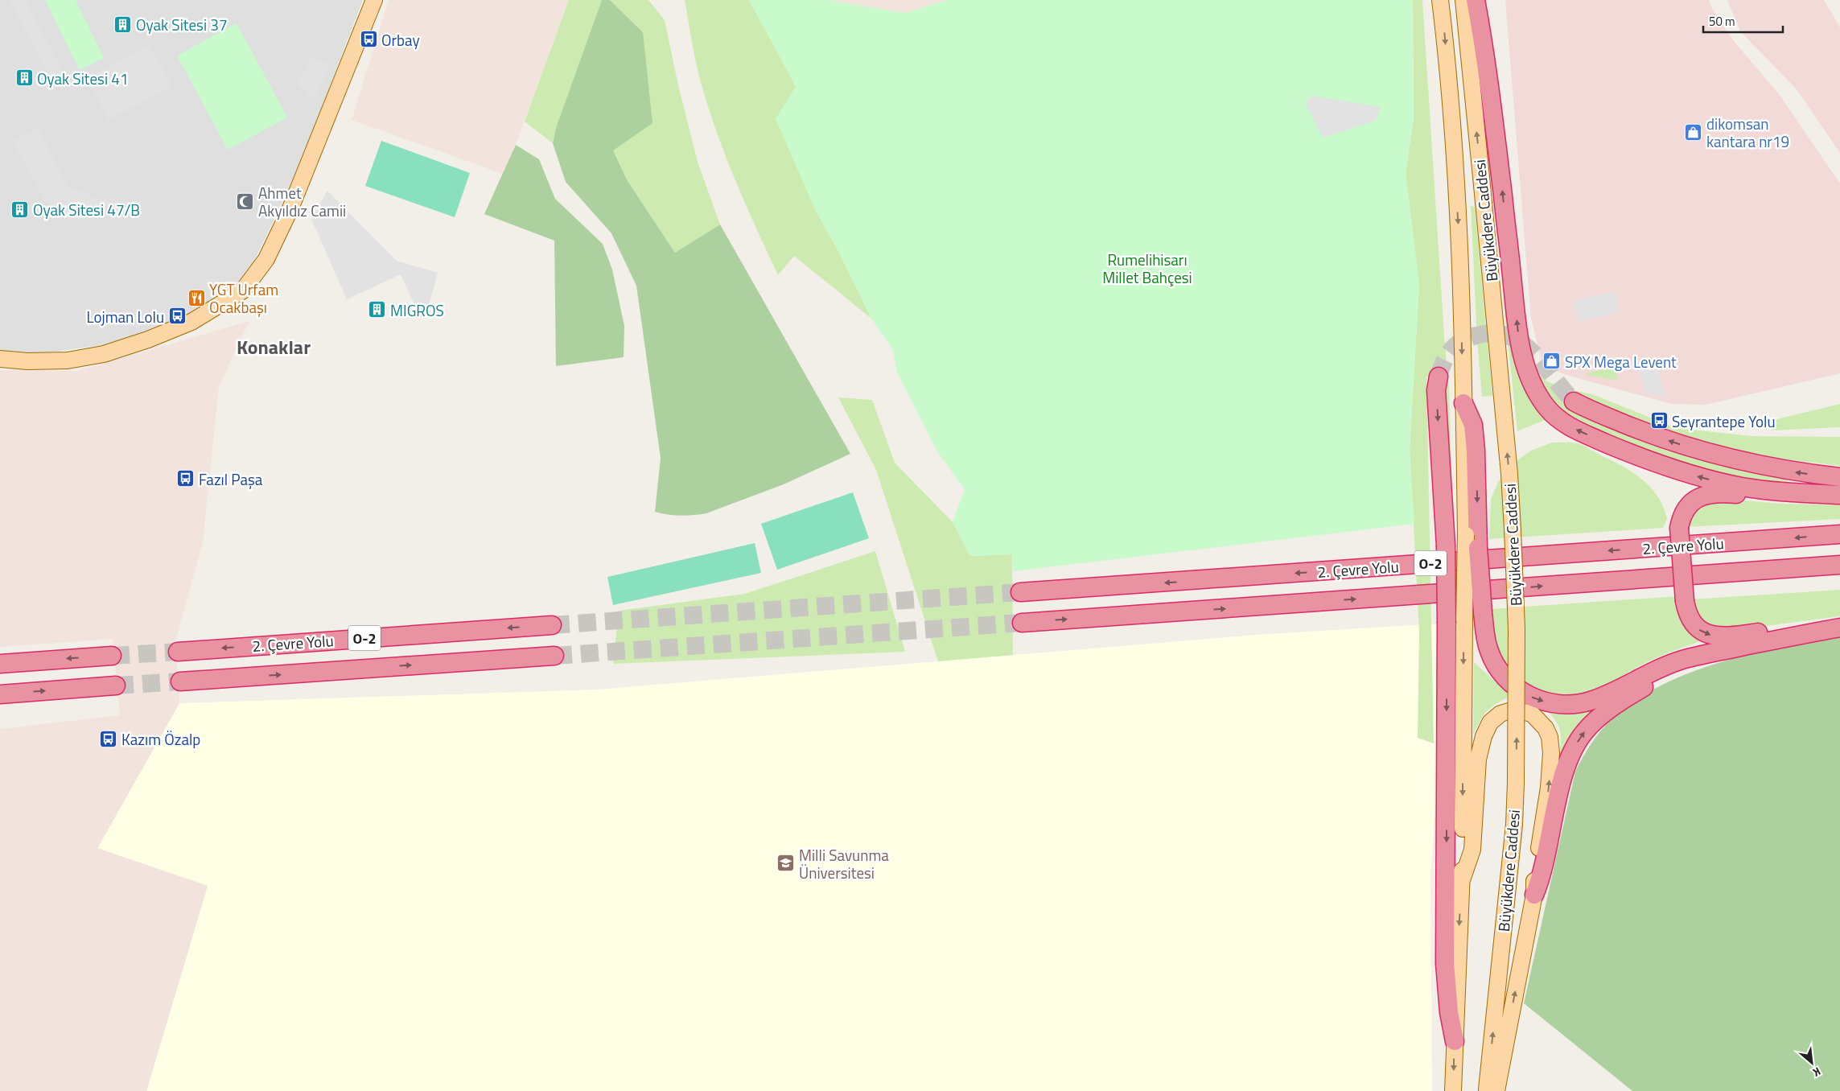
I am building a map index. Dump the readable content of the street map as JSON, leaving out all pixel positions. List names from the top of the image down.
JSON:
{
  "streets": {
    "highway": ["2. Çevre Yolu", "O-2"],
    "main road": ["Büyükdere Caddesi"]
  },
  "districts": ["Konaklar"],
  "parks": ["Rumelihisarı Millet Bahçesi"],
  "places": {
    "building": [
      "Oyak Sitesi 37",
      "Oyak Sitesi 41",
      "Oyak Sitesi 47/B",
      "MIGROS"
    ],
    "bus stop": [
      "Orbay",
      "Lojman Lolu",
      "Seyrantepe Yolu",
      "Fazıl Paşa",
      "Kazım Özalp"
    ],
    "shop": ["dikomsan kantara nr19", "SPX Mega Levent"],
    "mosque": ["Ahmet Akyıldız Camii"],
    "restaurant": ["YGT Urfam Ocakbaşı"],
    "school or university": ["Milli Savunma Üniversitesi"]
  },
  "scale_bar": "50 m",
  "north": "bottom right"
}
